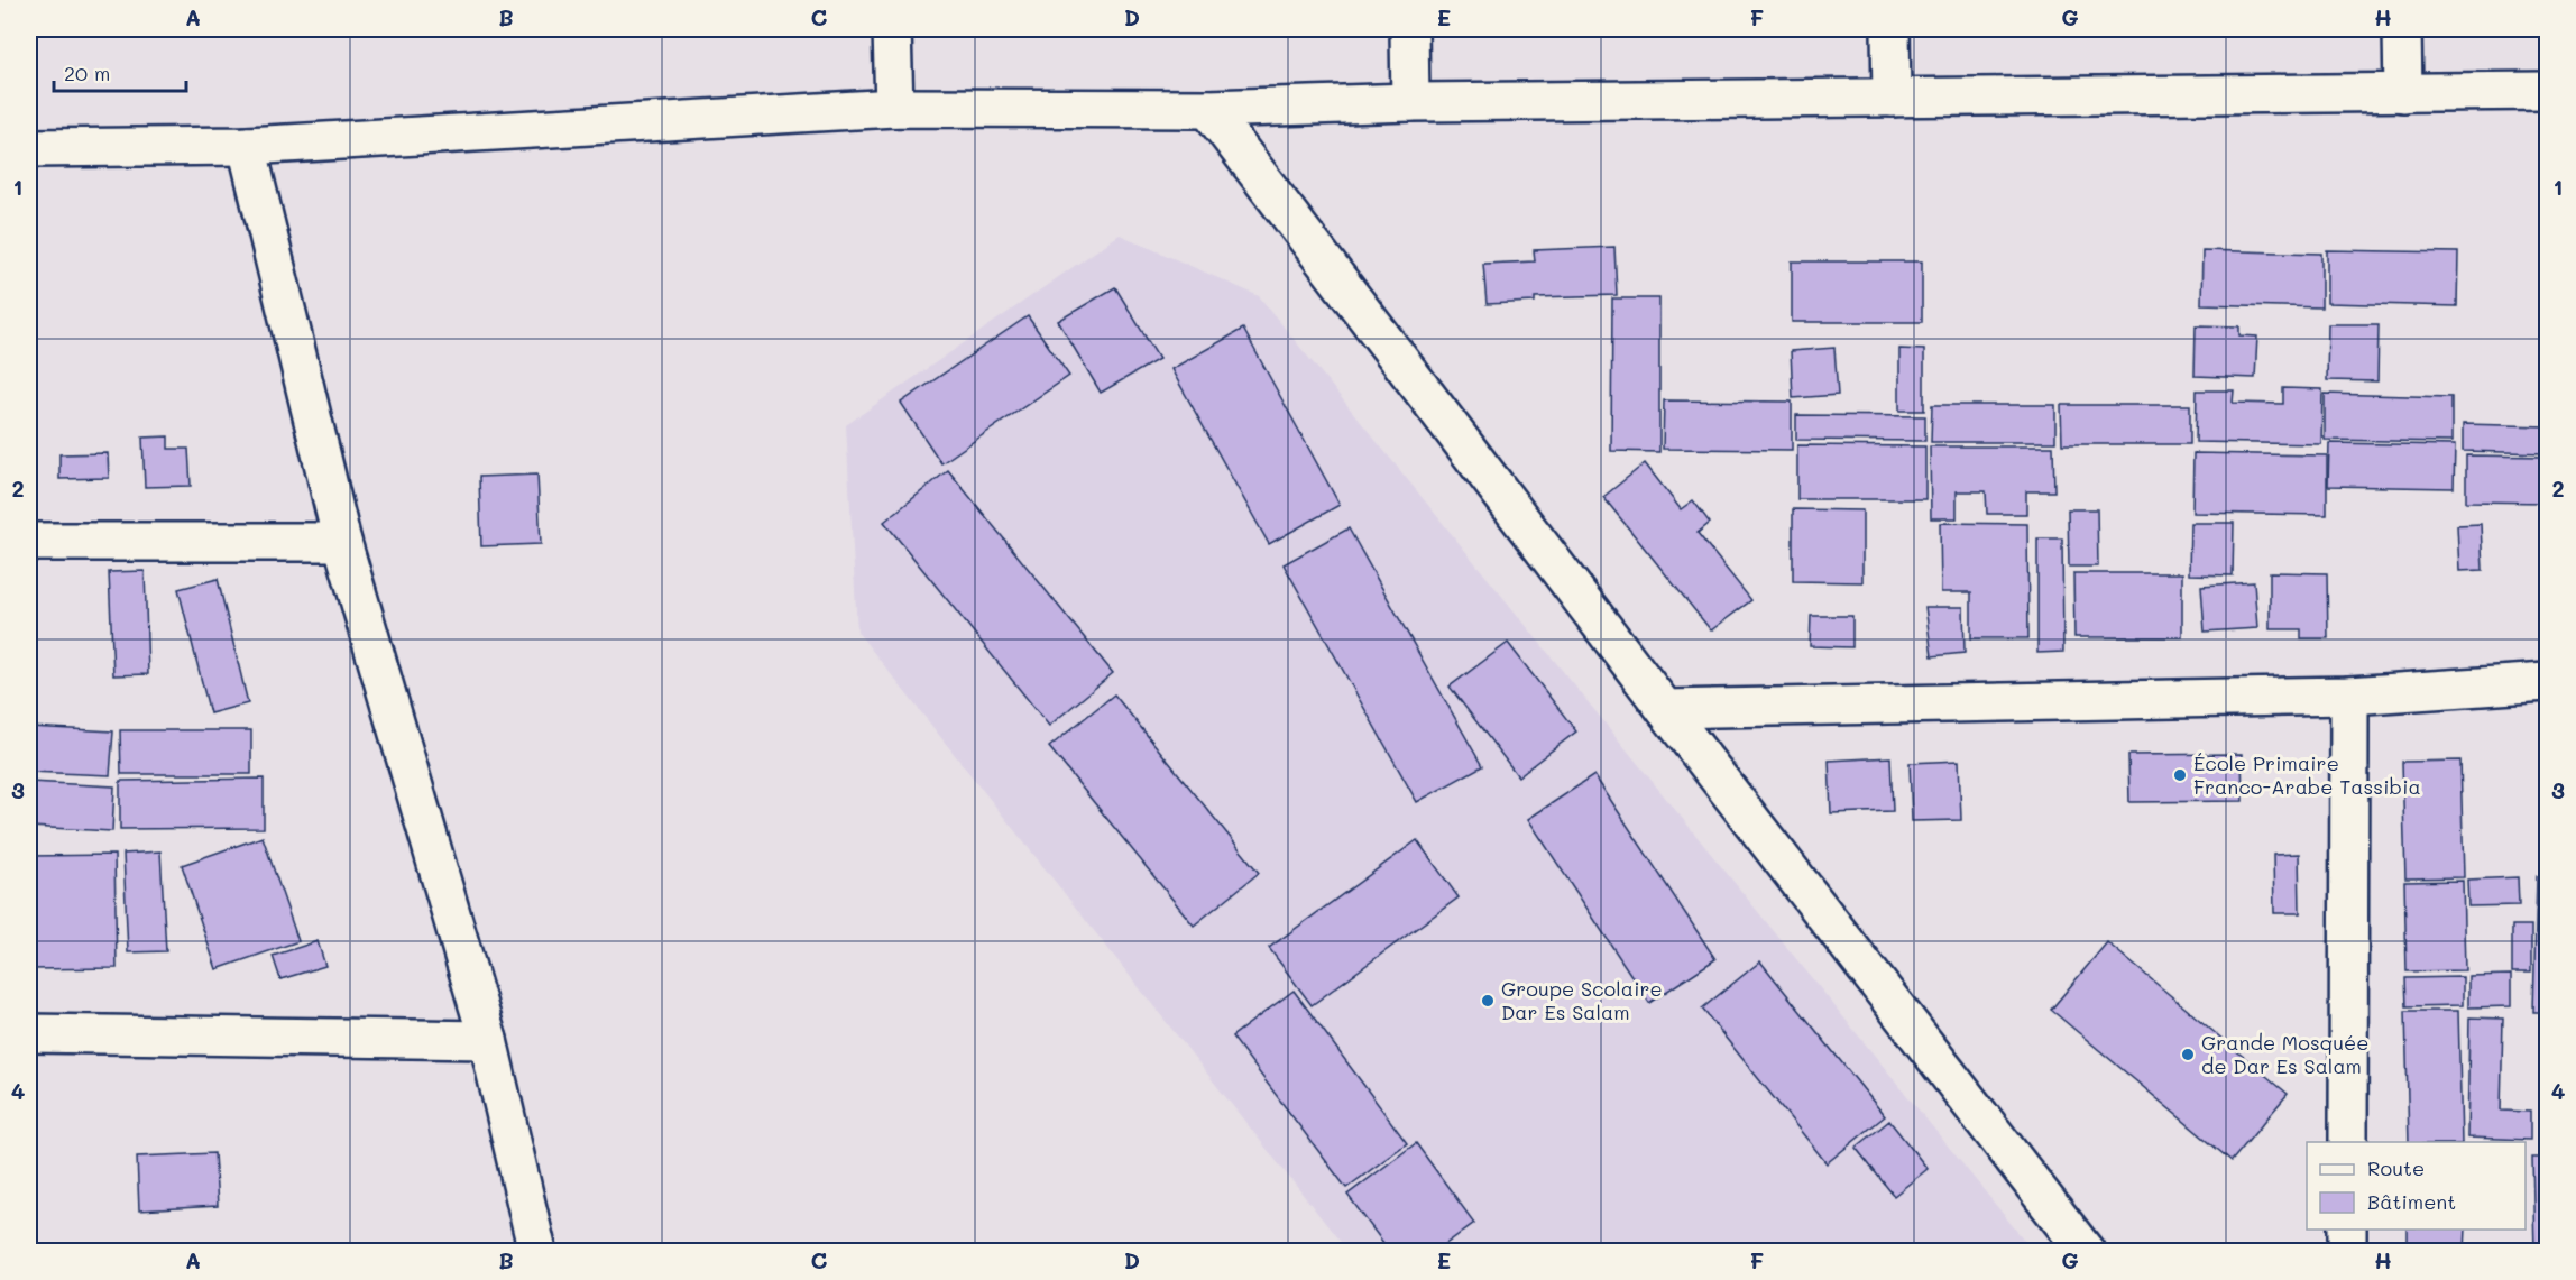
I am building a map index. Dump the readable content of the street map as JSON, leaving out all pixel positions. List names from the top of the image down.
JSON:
{
  "places": ["École Primaire Franco-Arabe Tassibia", "Groupe Scolaire Dar Es Salam", "Grande Mosquée de Dar Es Salam"],
  "legend": ["Route", "Bâtiment"],
  "scale_bar": "20 m",
  "grid": {
    "columns": [
      "A",
      "B",
      "C",
      "D",
      "E",
      "F",
      "G",
      "H"
    ],
    "rows": [
      "1",
      "2",
      "3",
      "4"
    ]
  }
}
